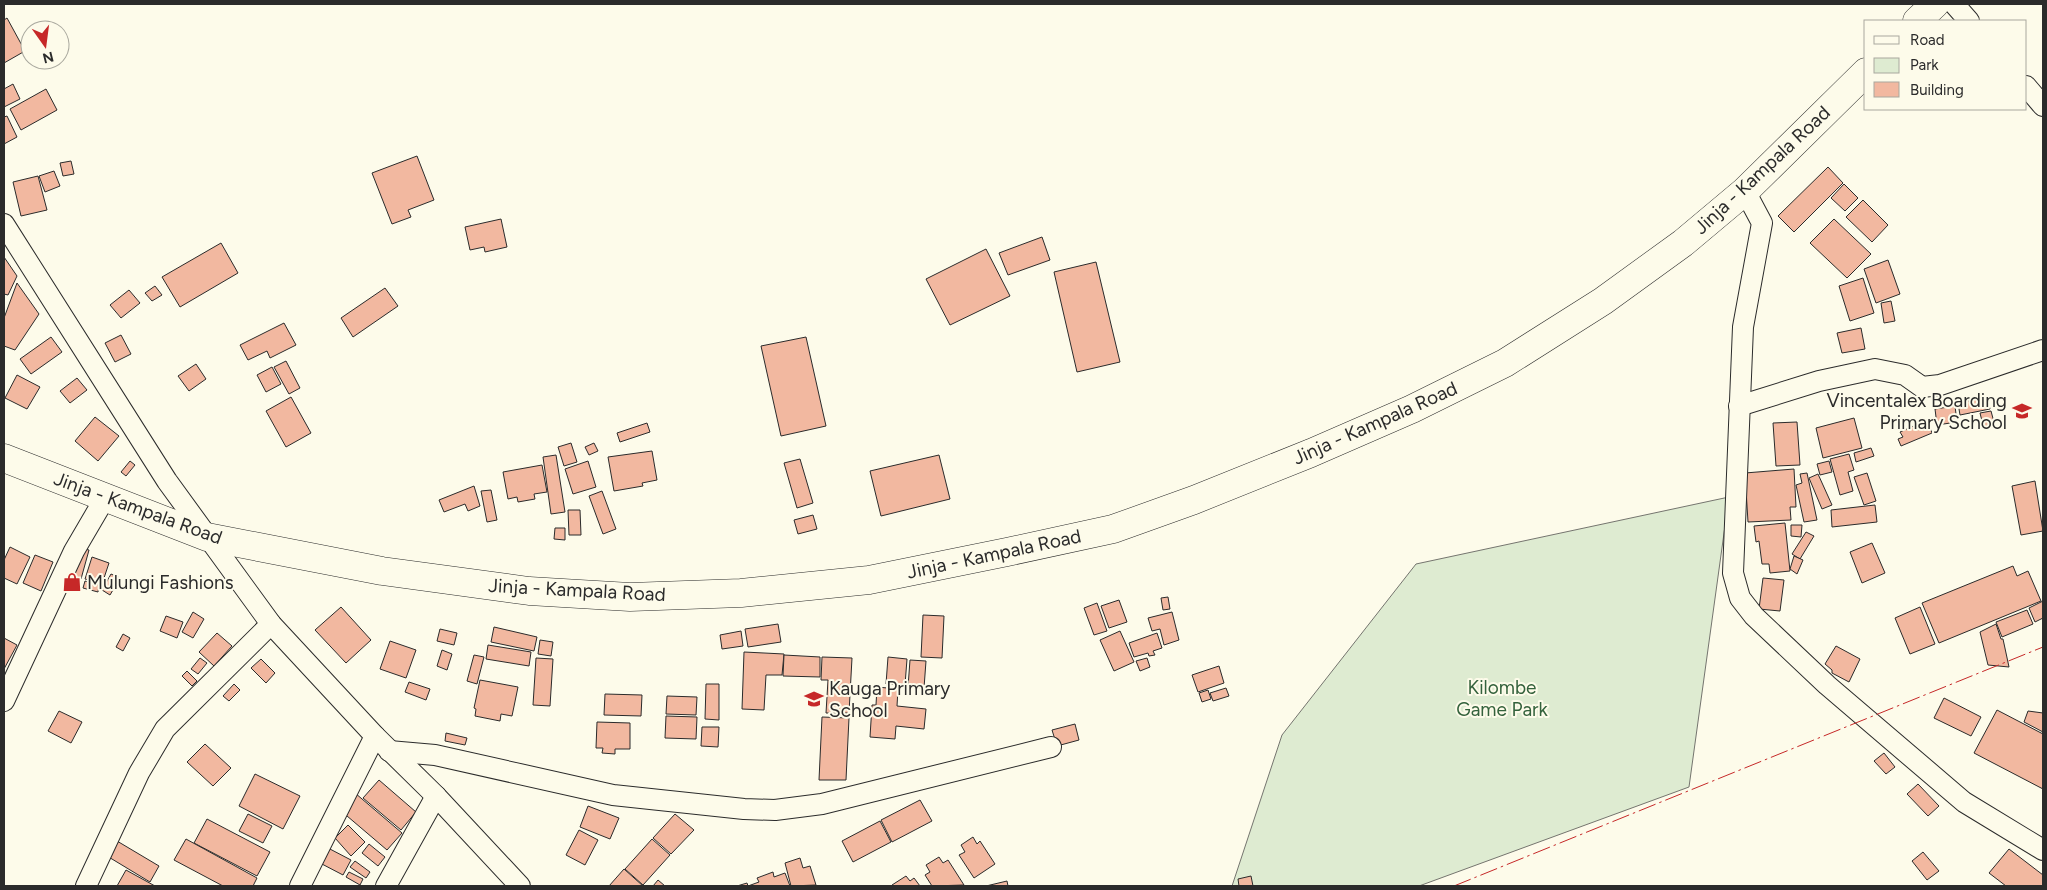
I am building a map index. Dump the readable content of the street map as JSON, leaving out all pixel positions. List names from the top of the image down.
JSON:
{
  "streets": {
    "highway": ["Jinja - Kampala Road"]
  },
  "parks": ["Kilombe Game Park"],
  "places": {
    "school or university": ["Vincentalex Boarding Primary School", "Kauga Primary School"],
    "shop": ["Mulungi Fashions"]
  },
  "legend": ["Road", "Park", "Building"],
  "north": "bottom"
}
